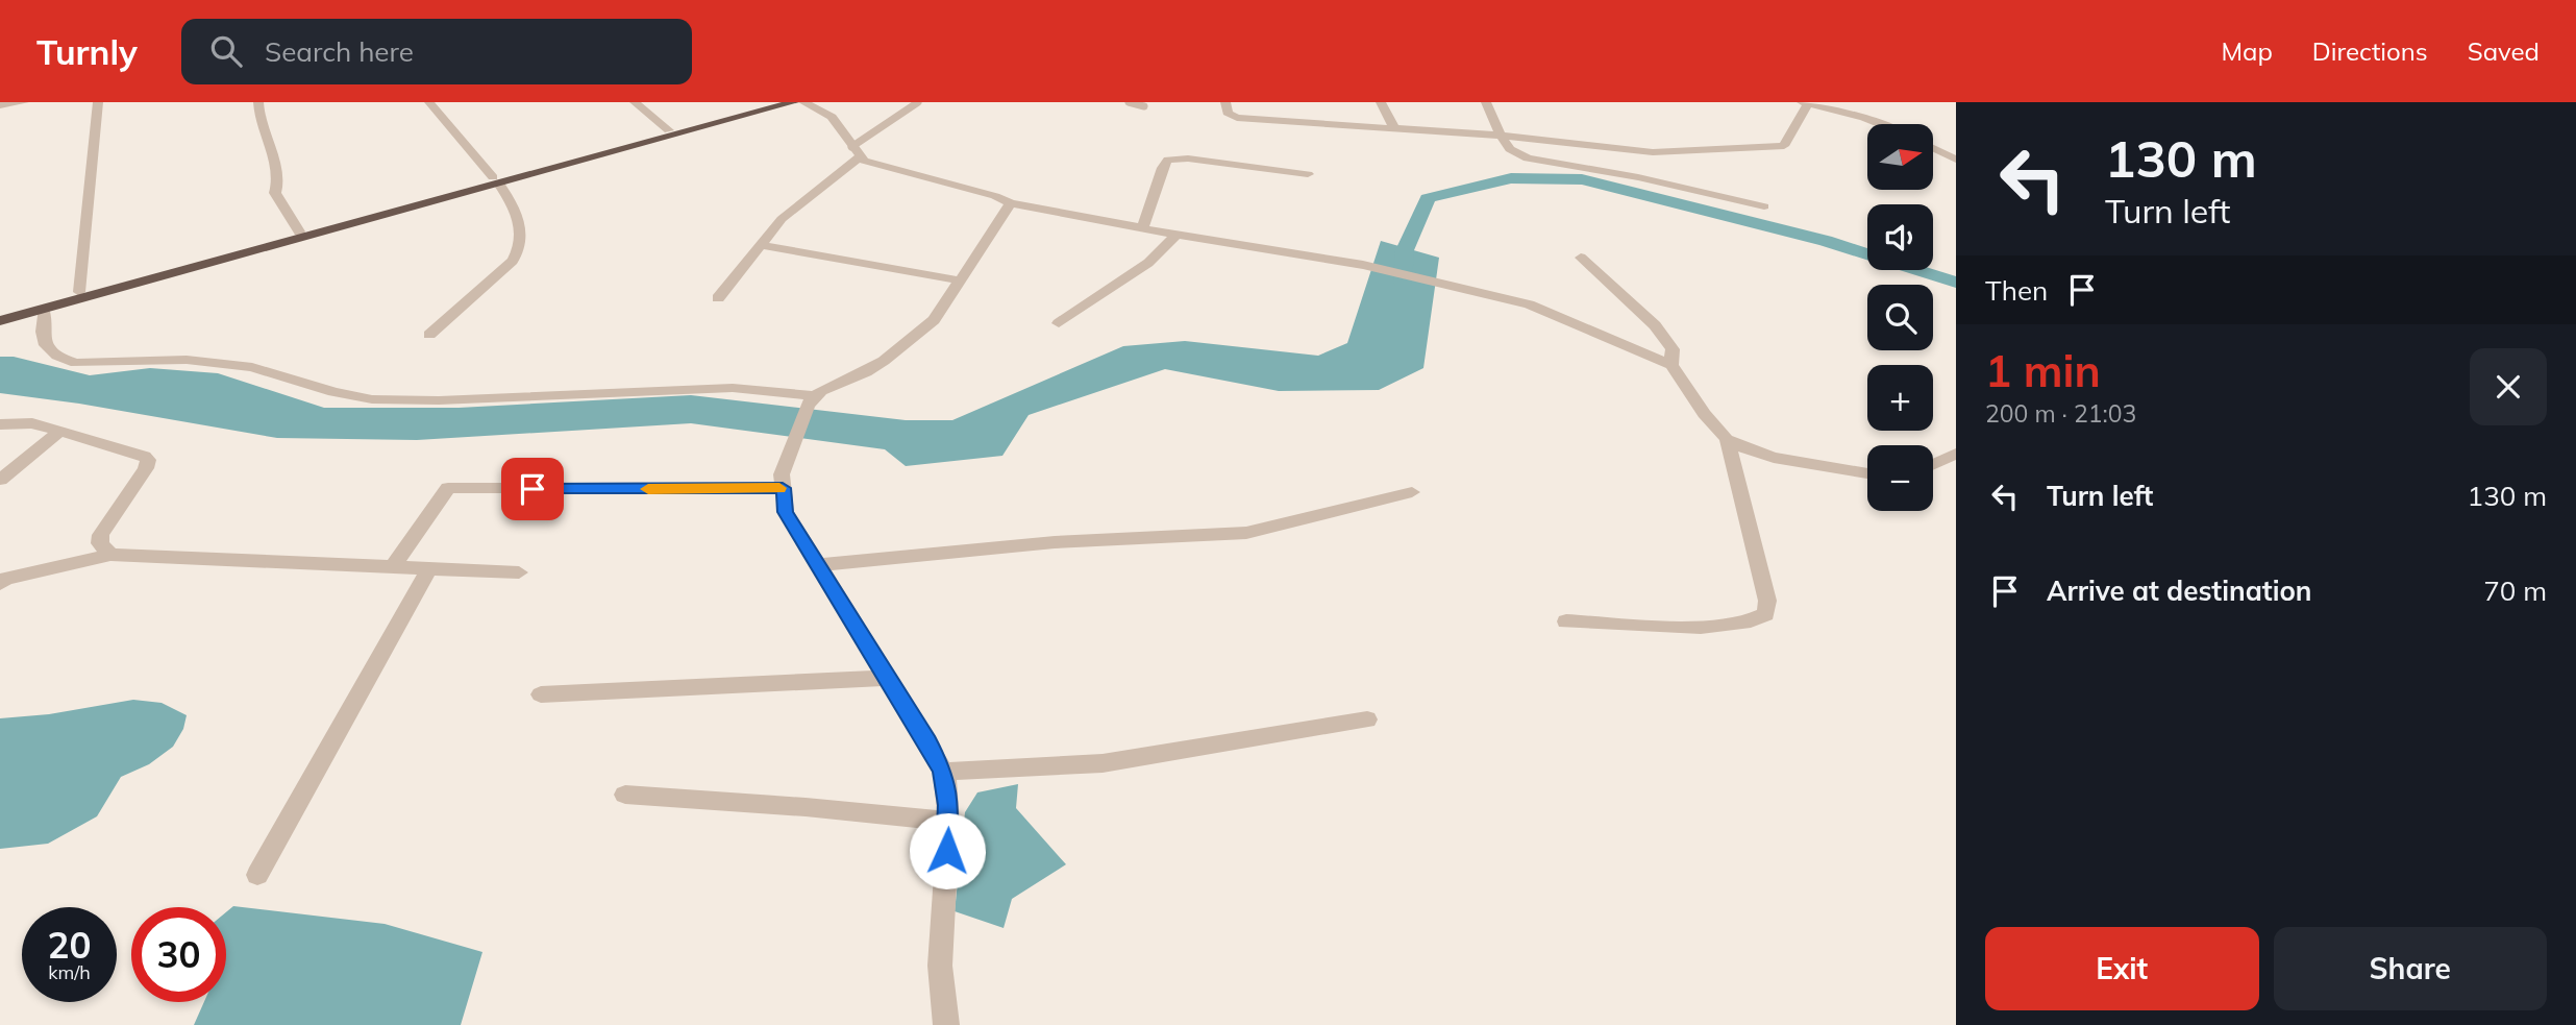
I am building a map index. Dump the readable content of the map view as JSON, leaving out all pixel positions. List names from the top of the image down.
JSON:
{
  "north": "right",
  "page": {
    "header": "Turnly",
    "search": "Search here",
    "nav": ["Map", "Directions", "Saved"],
    "turn": ["130 m", "Turn left"],
    "map_buttons": ["+", "−"],
    "then": "Then",
    "heading": ["1 min", "200 m · 21:03"],
    "list": [
      {
        "name": "Turn left",
        "value": "130 m"
      },
      {
        "name": "Arrive at destination",
        "value": "70 m"
      }
    ],
    "speed": "20 km/h",
    "limit": "30",
    "buttons": ["Exit", "Share"]
  }
}
